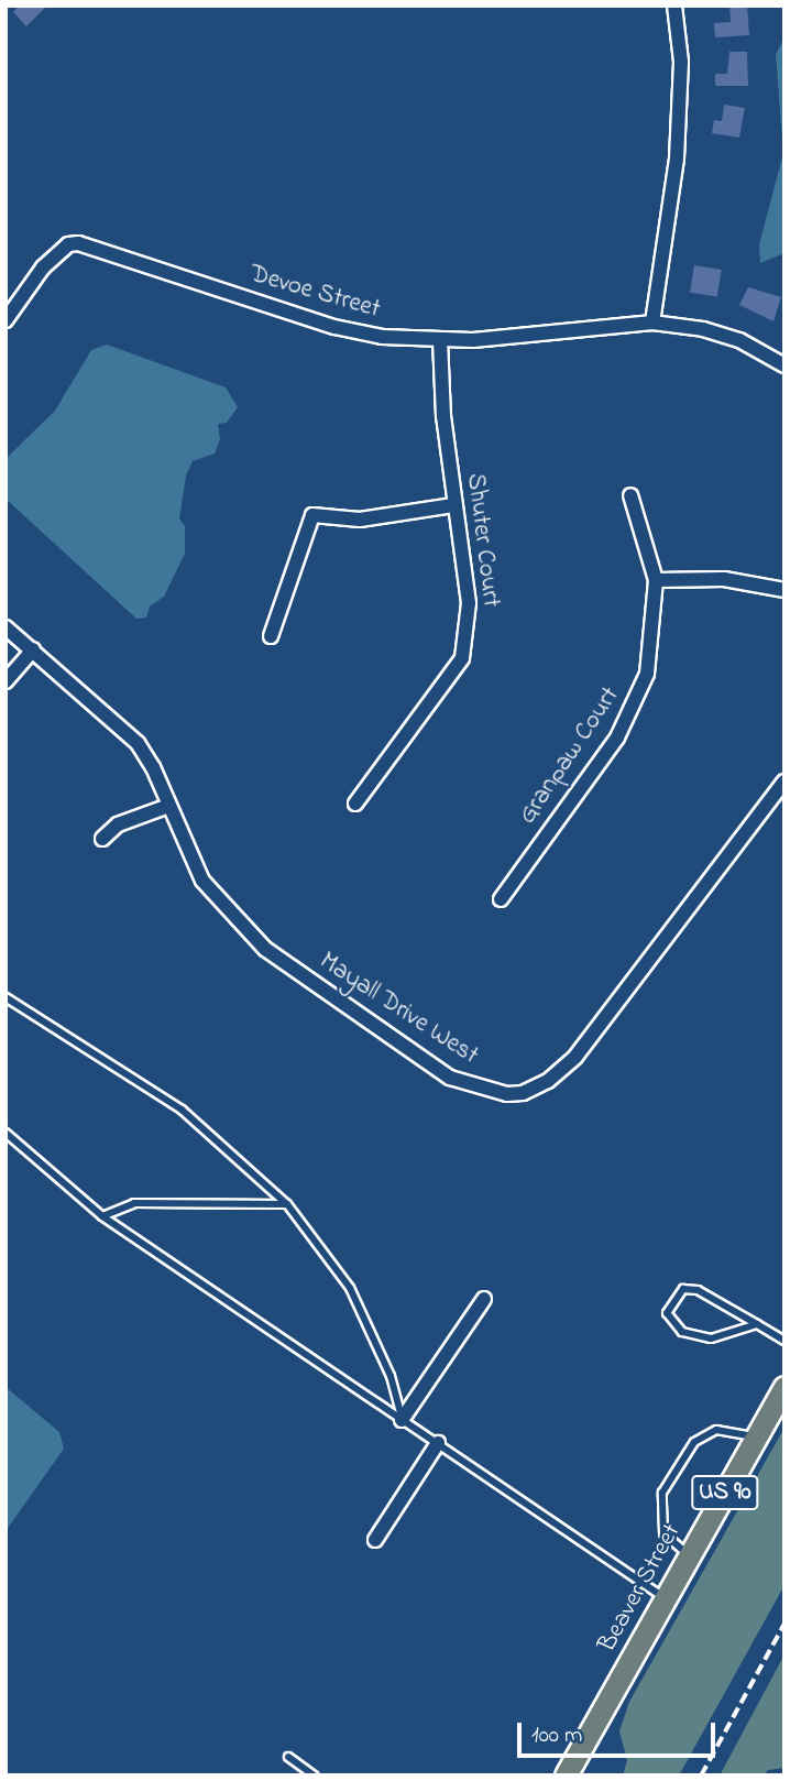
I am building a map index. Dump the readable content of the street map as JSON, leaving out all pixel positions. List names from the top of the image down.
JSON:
{
  "streets": {
    "main road": ["US 90", "Beaver Street"],
    "street": [
      "Devoe Street",
      "Shuter Court",
      "Granpaw Court",
      "Mayall Drive West"
    ]
  },
  "crossings": [
    ["Devoe Street", "Shuter Court"]
  ],
  "scale_bar": "100 m"
}
